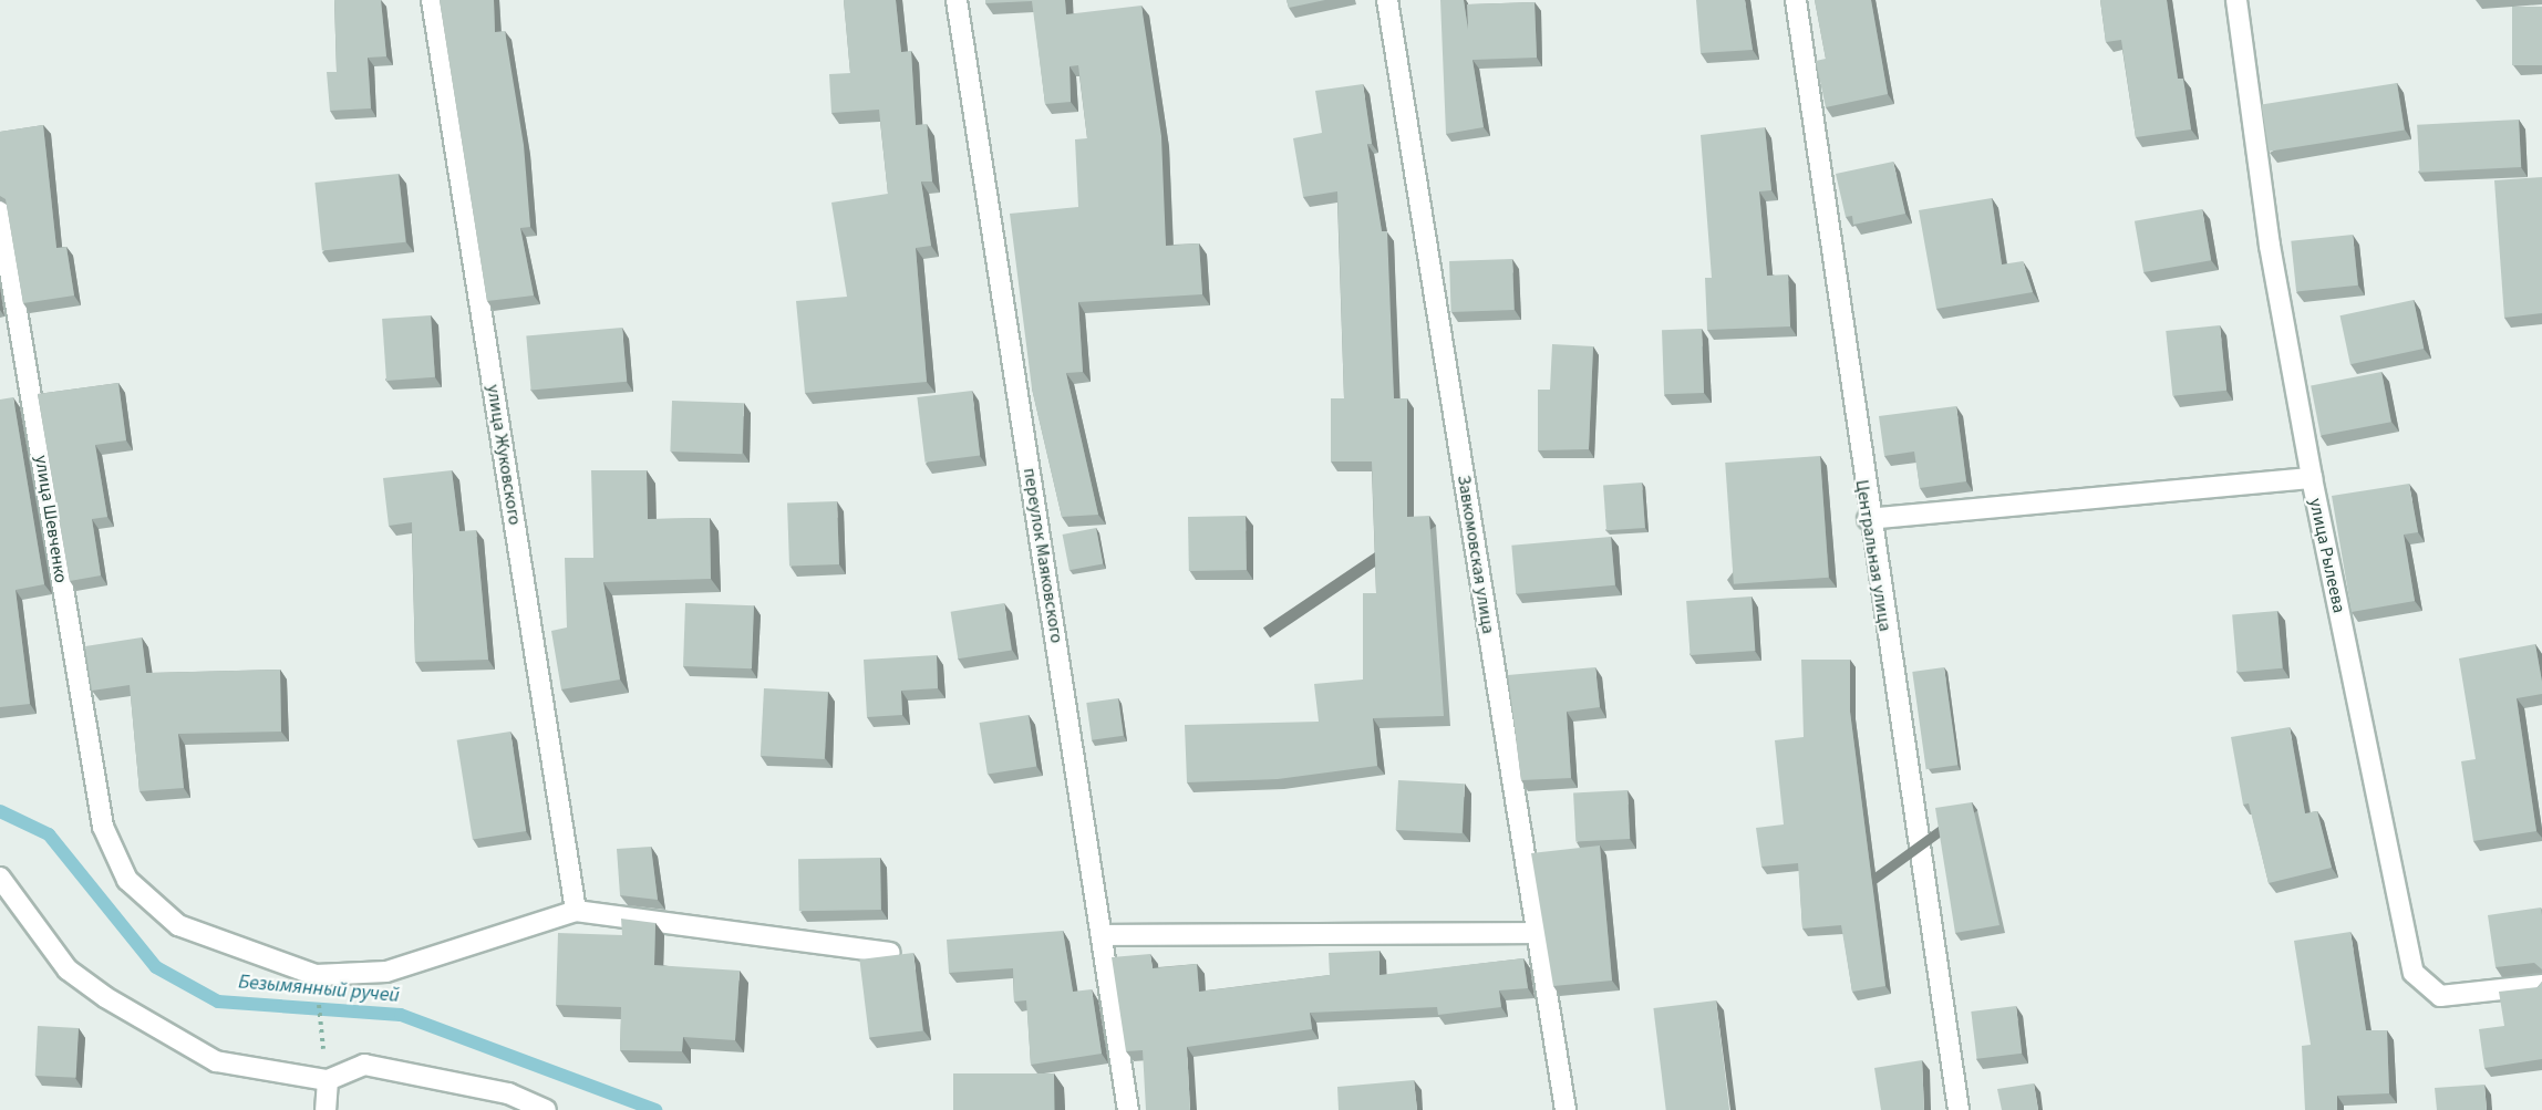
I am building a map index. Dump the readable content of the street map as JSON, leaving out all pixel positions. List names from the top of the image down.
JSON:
{
  "streets": {
    "street": [
      "улица Жуковского",
      "улица Шевченко",
      "Завкомовская улица",
      "переулок Маяковского",
      "Центральная улица",
      "улица Рылеева"
    ]
  },
  "water": ["Безымянный ручей"]
}
